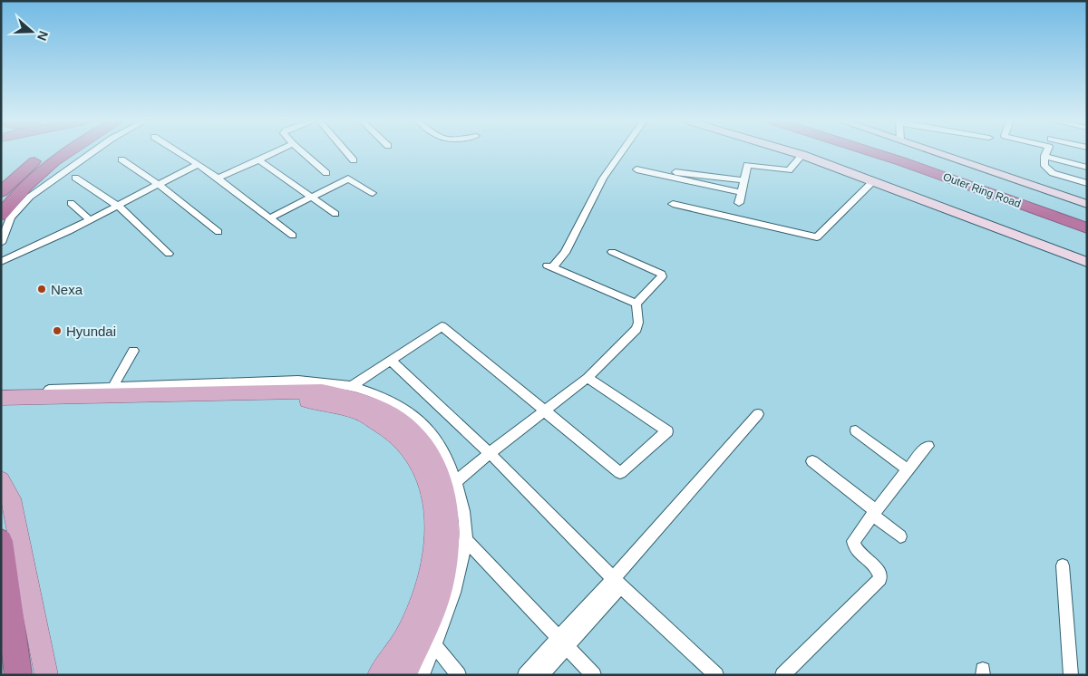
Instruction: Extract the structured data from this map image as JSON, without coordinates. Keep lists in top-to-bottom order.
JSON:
{
  "streets": {
    "highway": ["Outer Ring Road"]
  },
  "places": ["Nexa", "Hyundai"],
  "north": "right"
}
